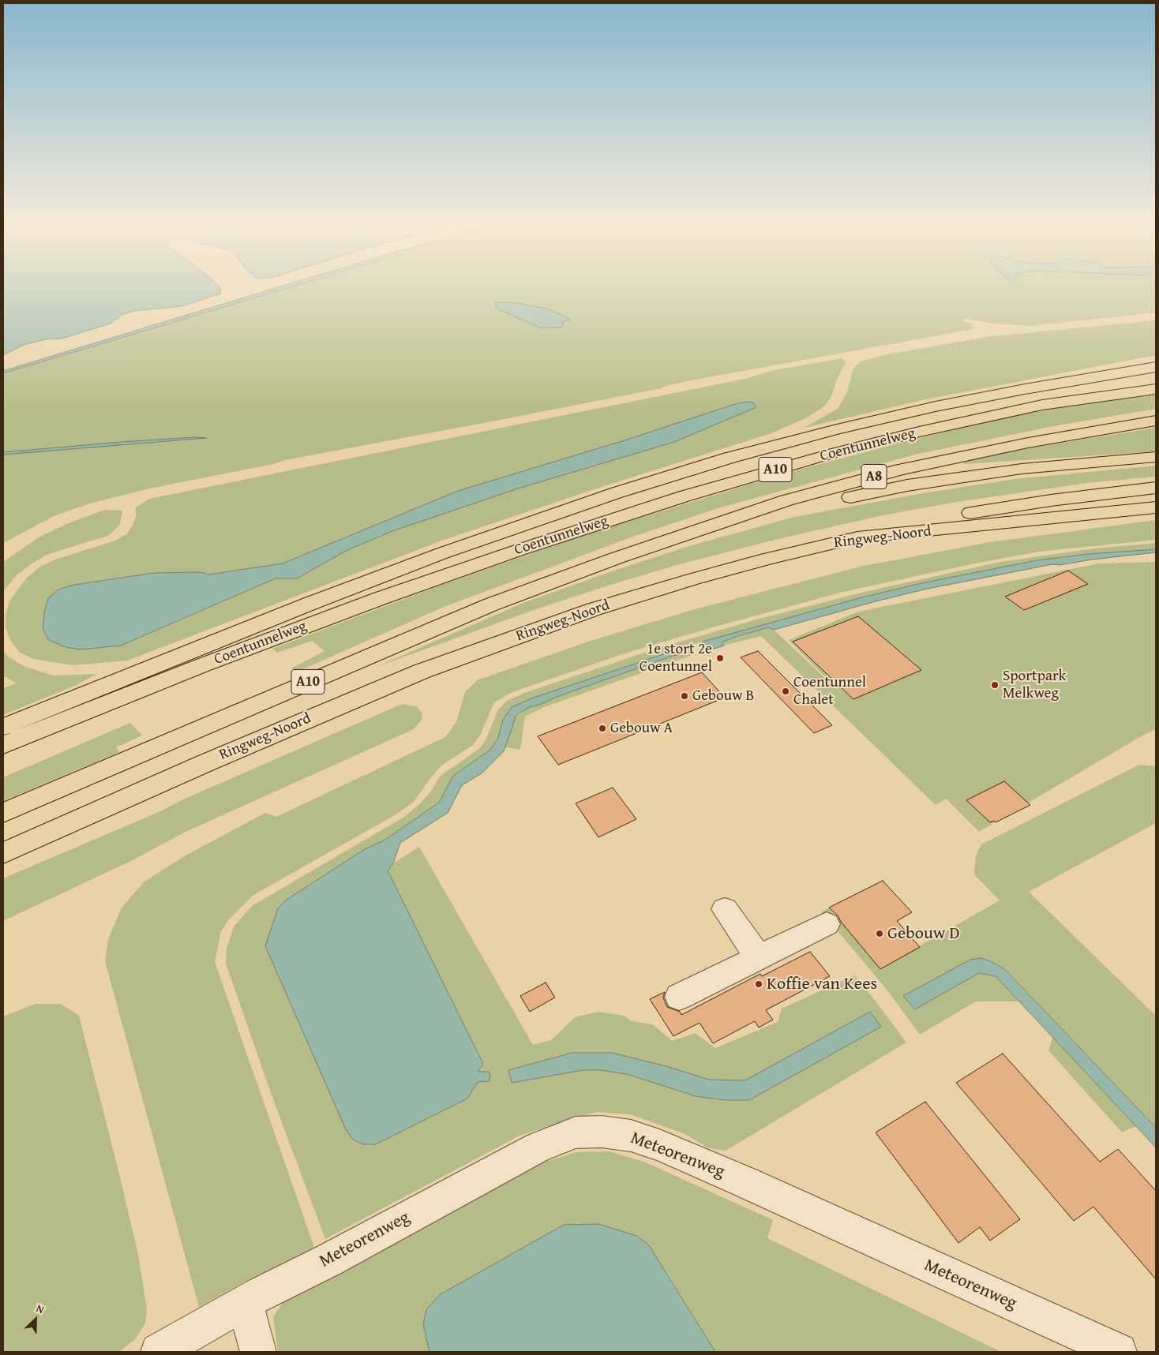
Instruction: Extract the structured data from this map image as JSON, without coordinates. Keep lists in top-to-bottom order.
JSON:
{
  "streets": {
    "highway": [
      "Coentunnelweg",
      "A10",
      "A8",
      "Ringweg-Noord"
    ],
    "street": ["Meteorenweg"]
  },
  "crossings": [
    ["A10", "A8"]
  ],
  "places": [
    "1e stort 2e Coentunnel",
    "Sportpark Melkweg",
    "Coentunnel Chalet",
    "Gebouw B",
    "Gebouw A",
    "Gebouw D",
    "Koffie van Kees"
  ],
  "north": "top right"
}
